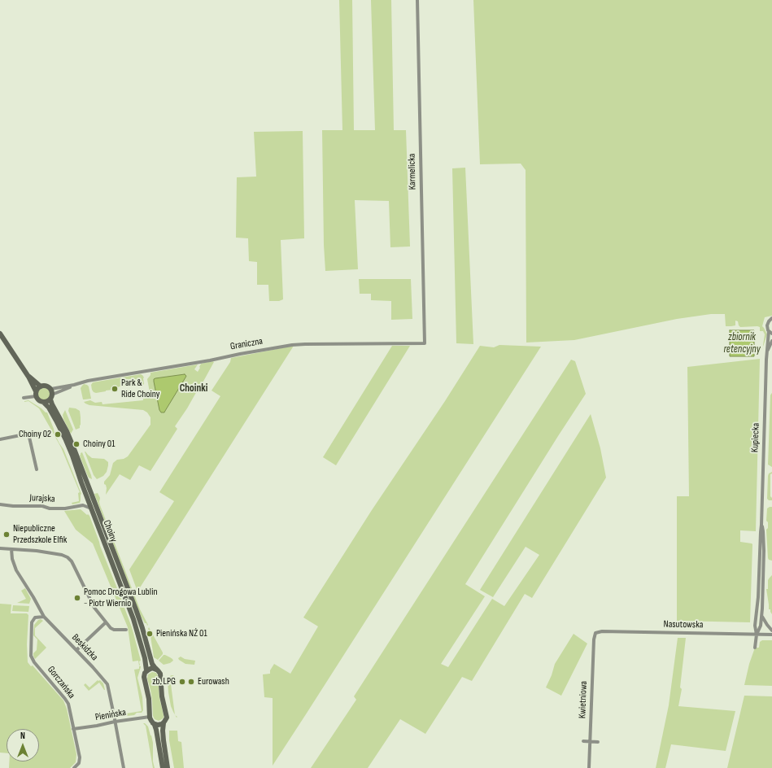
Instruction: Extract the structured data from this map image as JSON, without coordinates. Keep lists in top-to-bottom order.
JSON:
{
  "streets": {
    "street": [
      "Karmelicka",
      "Graniczna",
      "Kupiecka",
      "Jurajska",
      "Choiny",
      "Nasutowska",
      "Beskidzka",
      "Gorczańska",
      "Kwietniowa",
      "Pienińska"
    ]
  },
  "crossings": [
    ["Karmelicka", "Graniczna"],
    ["Graniczna", "Choiny"],
    ["Kupiecka", "Nasutowska"],
    ["Choiny", "Pienińska"],
    ["Nasutowska", "Kwietniowa"],
    ["Beskidzka", "Gorczańska"],
    ["Beskidzka", "Pienińska"],
    ["Gorczańska", "Pienińska"]
  ],
  "districts": ["Choinki"],
  "water": ["zbiornik retencyjny"],
  "places": [
    "Park & Ride Choiny",
    "Choiny 02",
    "Choiny 01",
    "Niepubliczne Przedszkole Elfik",
    "Pomoc Drogowa Lublin - Piotr Wiernio",
    "Pienińska NŻ 01",
    "zb. LPG",
    "Eurowash"
  ],
  "north": "top"
}
